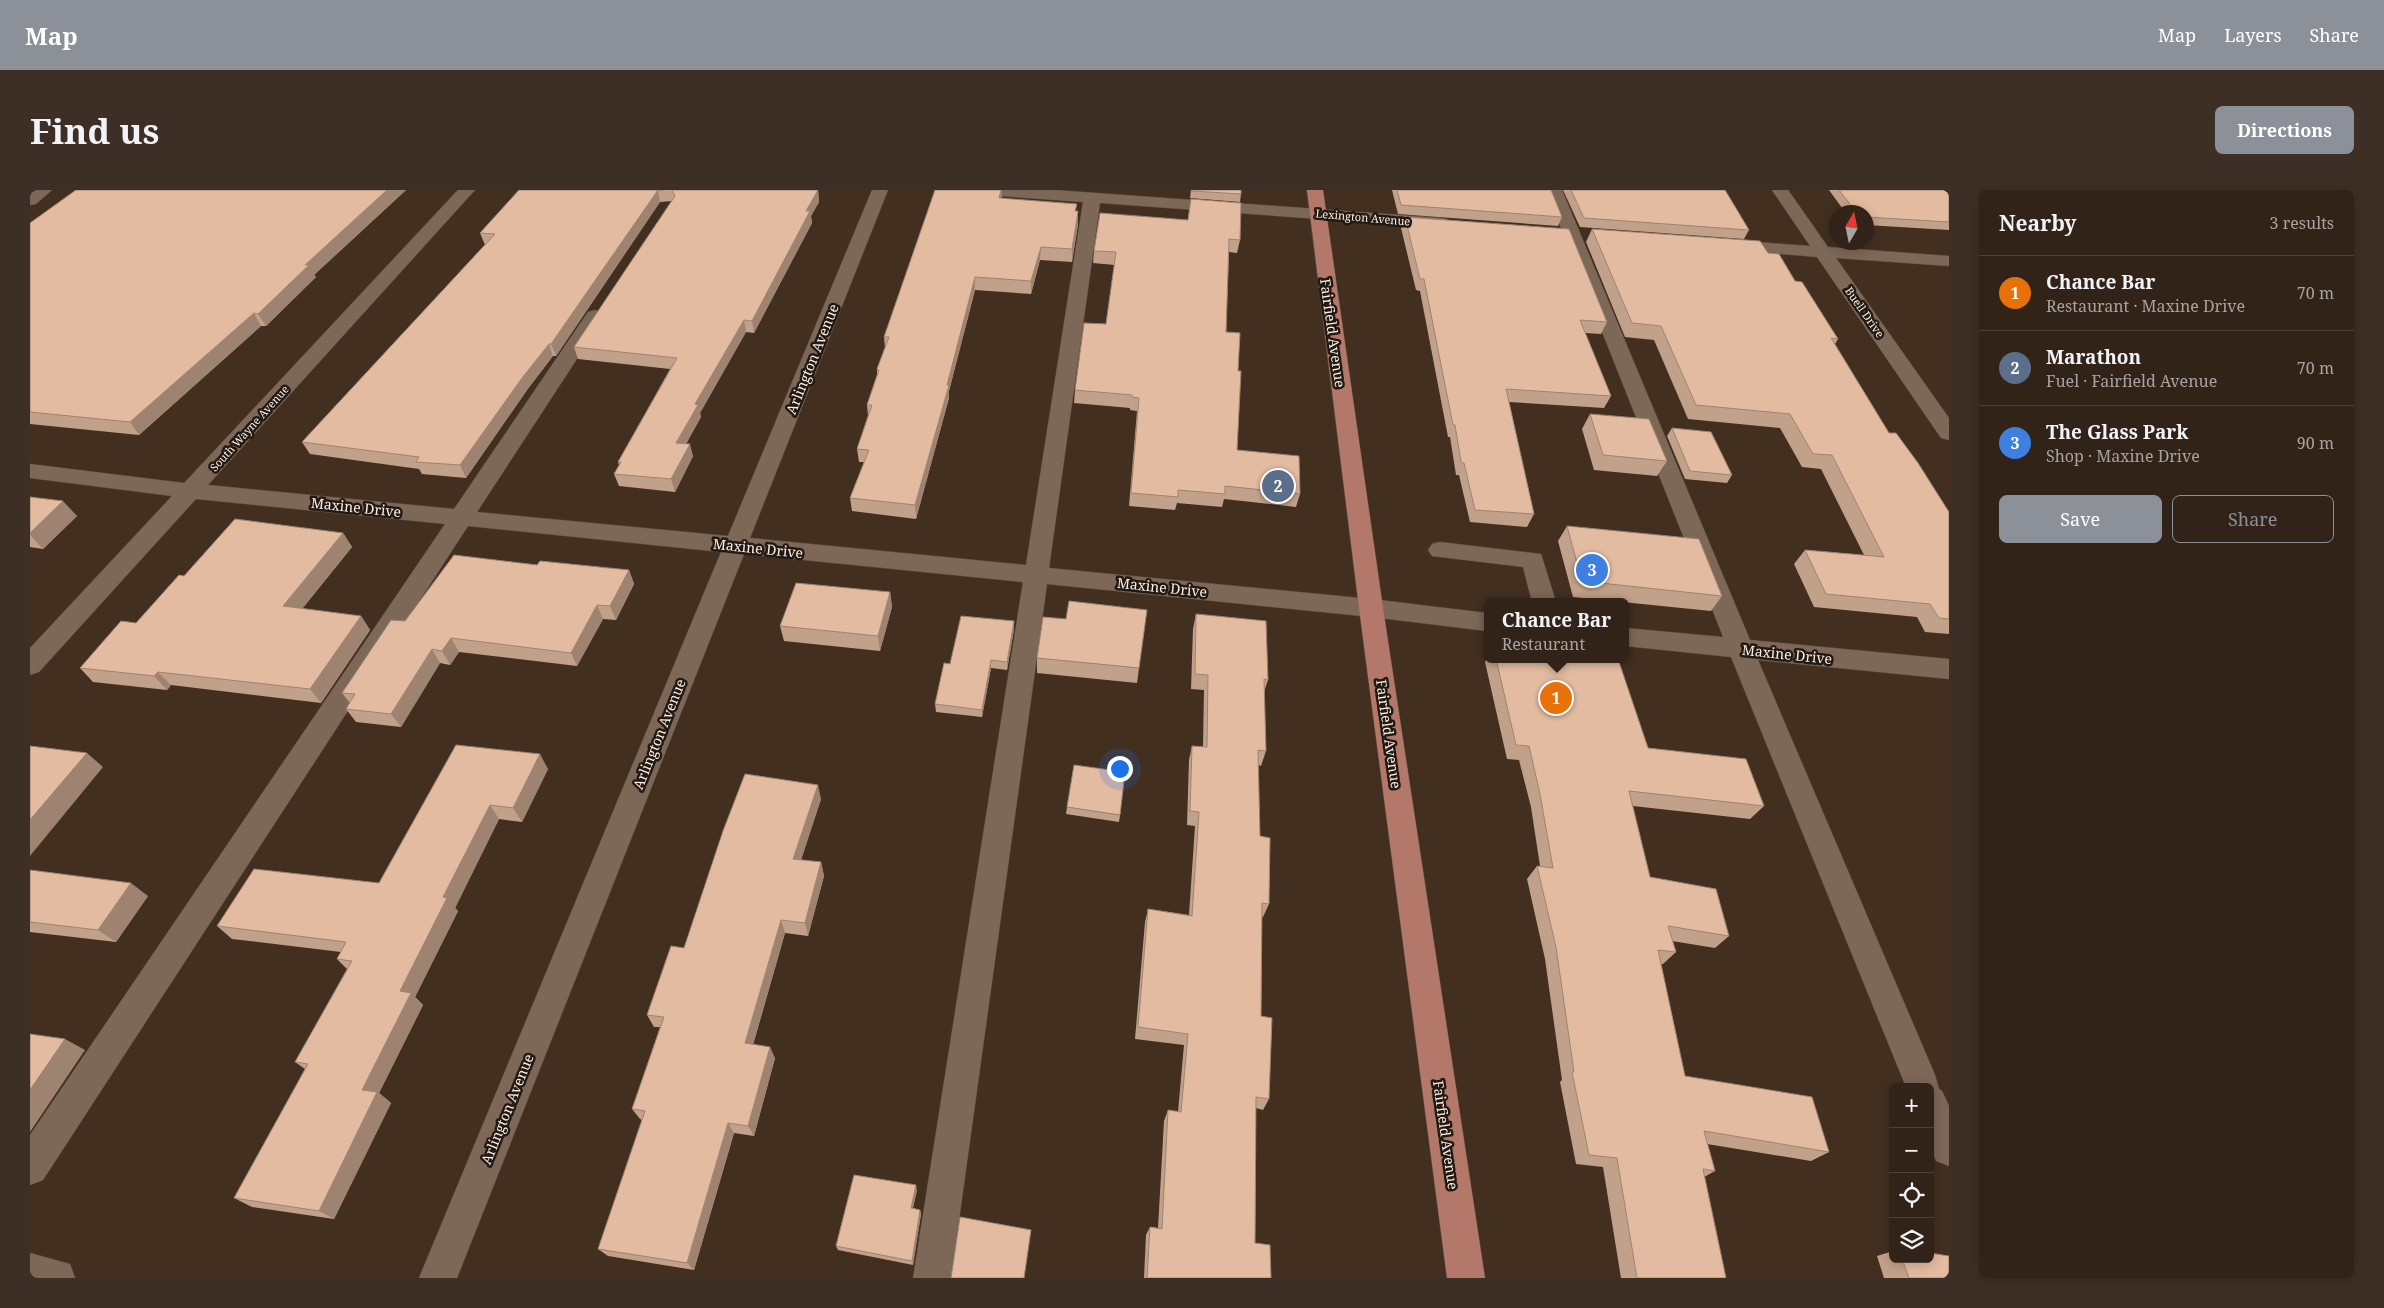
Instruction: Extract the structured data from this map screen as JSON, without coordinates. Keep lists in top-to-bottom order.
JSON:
{
  "streets": {
    "main road": ["Fairfield Avenue"],
    "street": [
      "Lexington Avenue",
      "Buell Drive",
      "Arlington Avenue",
      "South Wayne Avenue",
      "Maxine Drive"
    ]
  },
  "crossings": [
    ["Lexington Avenue", "Fairfield Avenue"],
    ["Fairfield Avenue", "Maxine Drive"],
    ["Arlington Avenue", "Maxine Drive"],
    ["South Wayne Avenue", "Maxine Drive"]
  ],
  "north": "top",
  "page": {
    "header": "Map",
    "nav": ["Map", "Layers", "Share"],
    "buttons": [
      "Directions",
      ["Save", "Share"]
    ],
    "title": "Find us",
    "heading": ["Nearby", "3 results"],
    "list": [
      {
        "mark": "1",
        "name": "Chance Bar",
        "note": "Restaurant · Maxine Drive",
        "value": "70 m"
      },
      {
        "mark": "2",
        "name": "Marathon",
        "note": "Fuel · Fairfield Avenue",
        "value": "70 m"
      },
      {
        "mark": "3",
        "name": "The Glass Park",
        "note": "Shop · Maxine Drive",
        "value": "90 m"
      }
    ],
    "pins": ["2", "3", "1"],
    "popup": ["Chance Bar", "Restaurant"],
    "map_buttons": ["+", "−"]
  }
}
